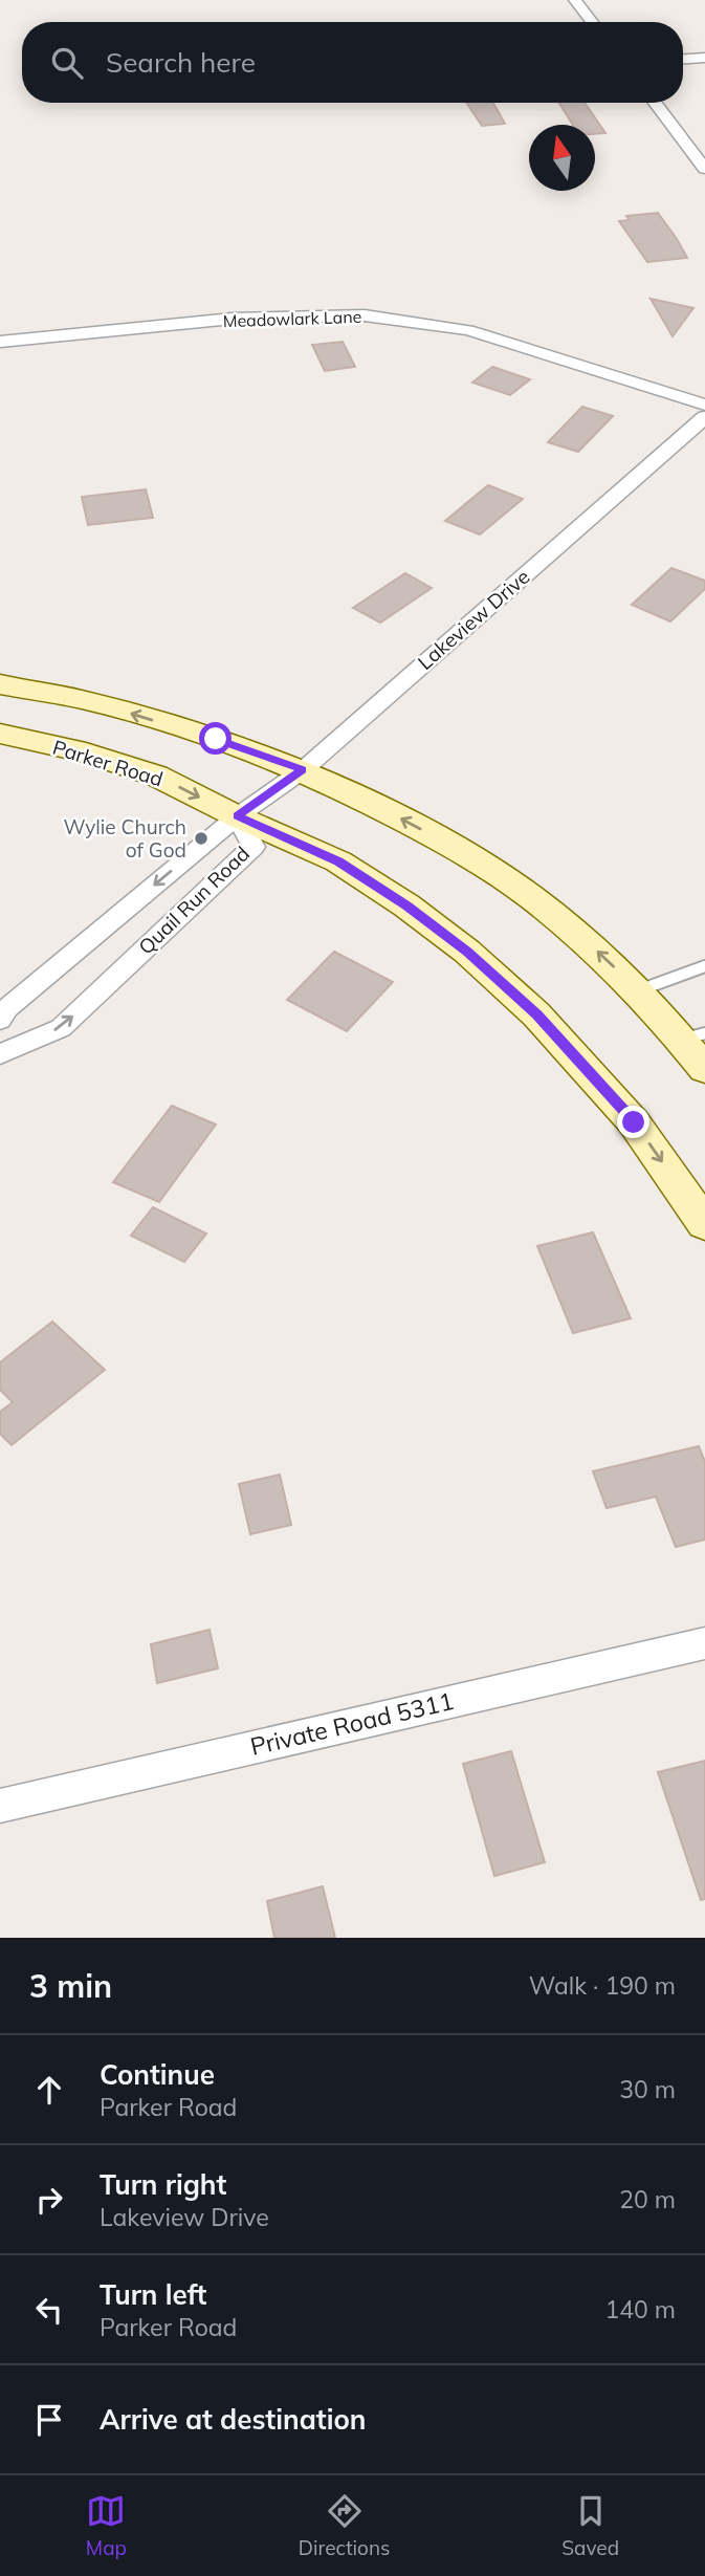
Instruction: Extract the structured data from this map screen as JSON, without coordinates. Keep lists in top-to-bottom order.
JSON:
{
  "streets": {
    "main road": ["Parker Road"],
    "street": [
      "Meadowlark Lane",
      "Lakeview Drive",
      "Quail Run Road",
      "Private Road 5311"
    ]
  },
  "crossings": [
    ["Lakeview Drive", "Parker Road"],
    ["Lakeview Drive", "Quail Run Road"],
    ["Parker Road", "Quail Run Road"]
  ],
  "places": ["Wylie Church of God"],
  "north": "top",
  "page": {
    "search": "Search here",
    "heading": ["3 min", "Walk · 190 m"],
    "list": [
      ["Continue", "Parker Road", "30 m"],
      ["Turn right", "Lakeview Drive", "20 m"],
      ["Turn left", "Parker Road", "140 m"],
      "Arrive at destination"
    ],
    "nav": ["Map", "Directions", "Saved"]
  }
}
